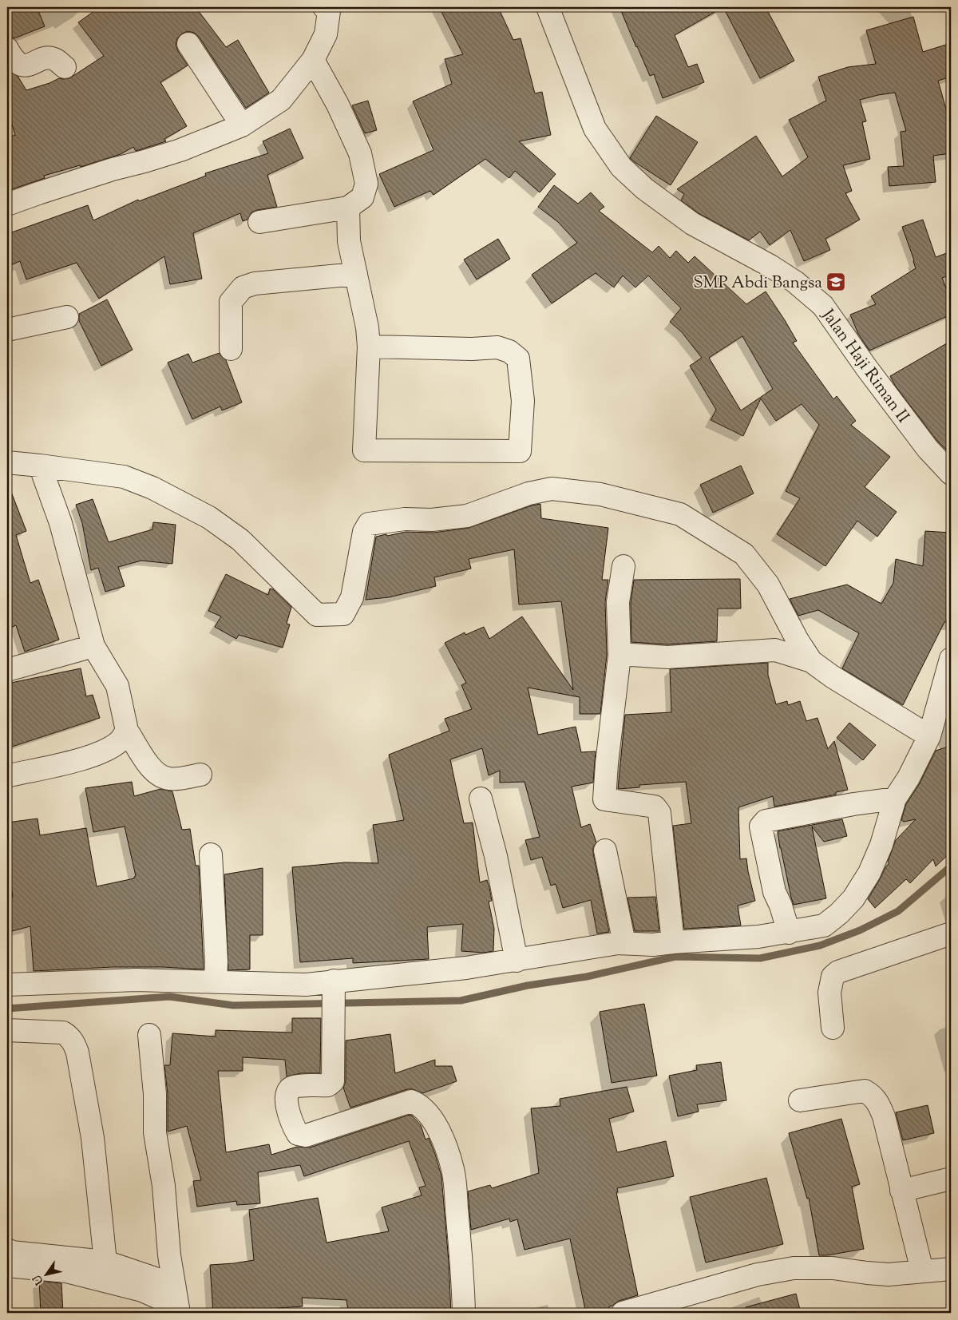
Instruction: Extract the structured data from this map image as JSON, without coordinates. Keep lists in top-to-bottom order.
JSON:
{
  "streets": {
    "street": ["Jalan Haji Riman II"]
  },
  "places": {
    "school or university": ["SMP Abdi Bangsa"]
  },
  "north": "bottom left"
}
